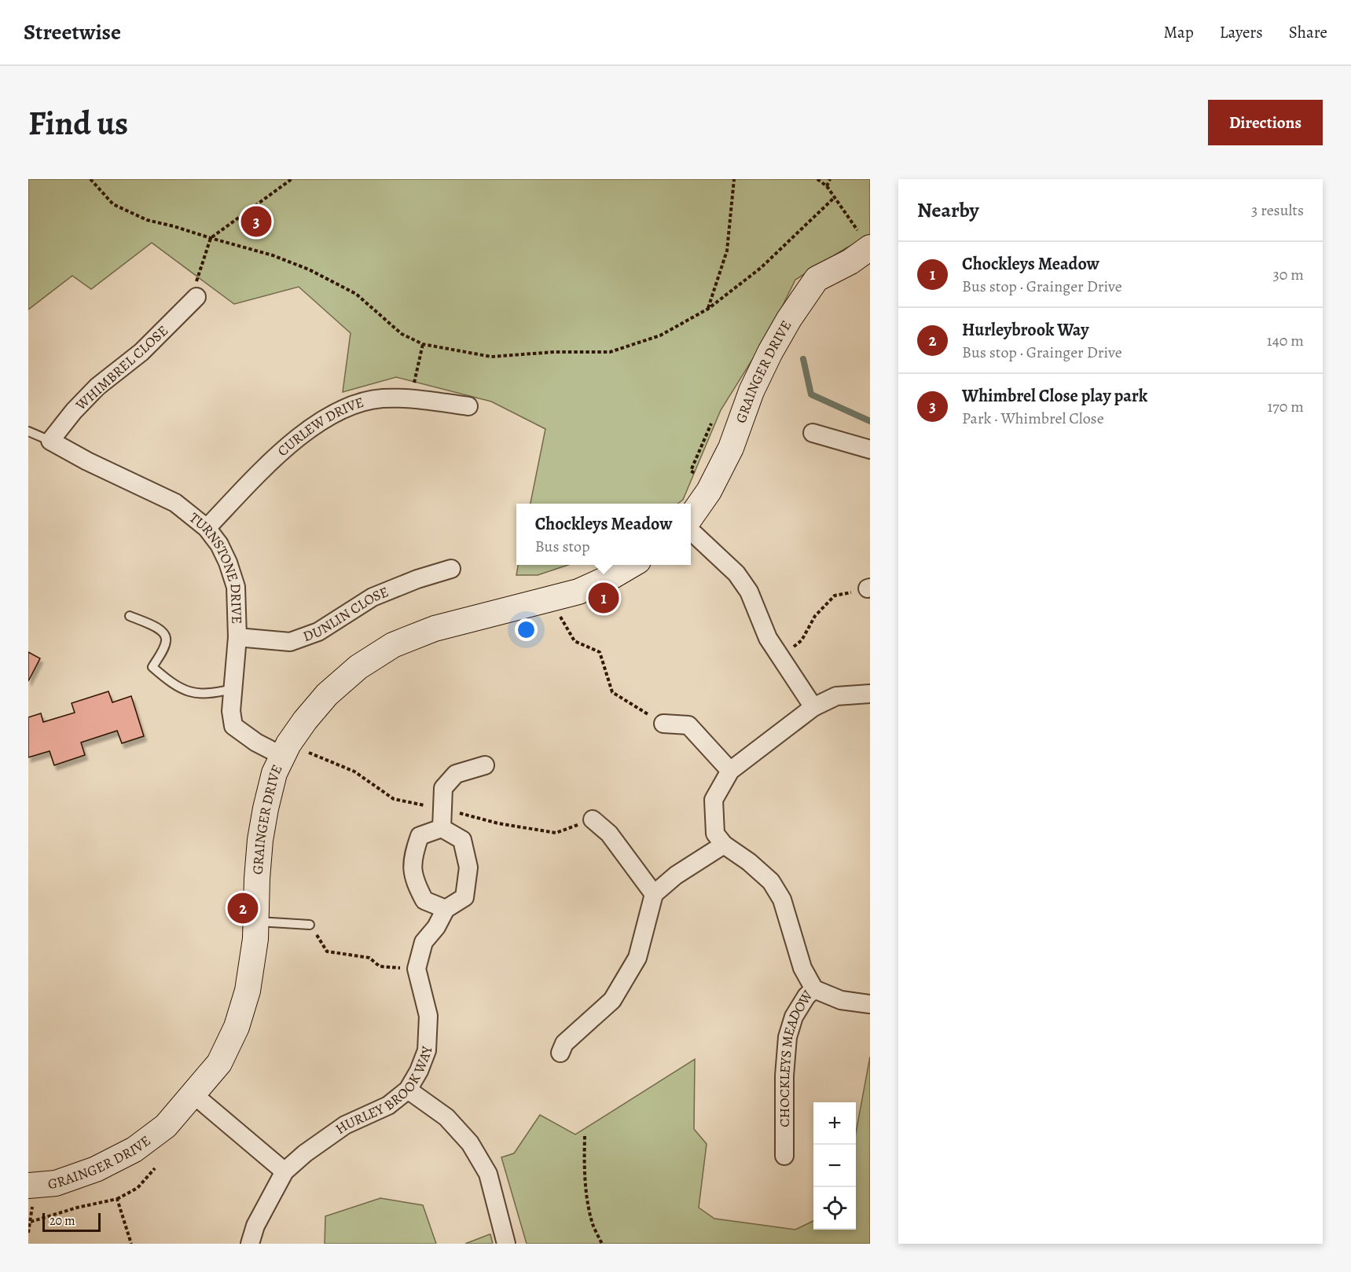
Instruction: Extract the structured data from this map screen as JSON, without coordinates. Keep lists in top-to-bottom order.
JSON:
{
  "streets": {
    "street": [
      "WHIMBREL CLOSE",
      "GRAINGER DRIVE",
      "CURLEW DRIVE",
      "TURNSTONE DRIVE",
      "DUNLIN CLOSE",
      "CHOCKLEYS MEADOW",
      "HURLEY BROOK WAY"
    ]
  },
  "crossings": [
    ["WHIMBREL CLOSE", "TURNSTONE DRIVE"],
    ["GRAINGER DRIVE", "TURNSTONE DRIVE"],
    ["CURLEW DRIVE", "TURNSTONE DRIVE"],
    ["TURNSTONE DRIVE", "DUNLIN CLOSE"]
  ],
  "scale_bar": "20 m",
  "page": {
    "header": "Streetwise",
    "nav": ["Map", "Layers", "Share"],
    "buttons": "Directions",
    "title": "Find us",
    "heading": ["Nearby", "3 results"],
    "pins": ["3", "1", "2"],
    "list": [
      {
        "mark": "1",
        "name": "Chockleys Meadow",
        "note": "Bus stop · Grainger Drive",
        "value": "30 m"
      },
      {
        "mark": "2",
        "name": "Hurleybrook Way",
        "note": "Bus stop · Grainger Drive",
        "value": "140 m"
      },
      {
        "mark": "3",
        "name": "Whimbrel Close play park",
        "note": "Park · Whimbrel Close",
        "value": "170 m"
      }
    ],
    "popup": ["Chockleys Meadow", "Bus stop"],
    "map_buttons": ["+", "−"],
    "scale": "20 m"
  }
}
